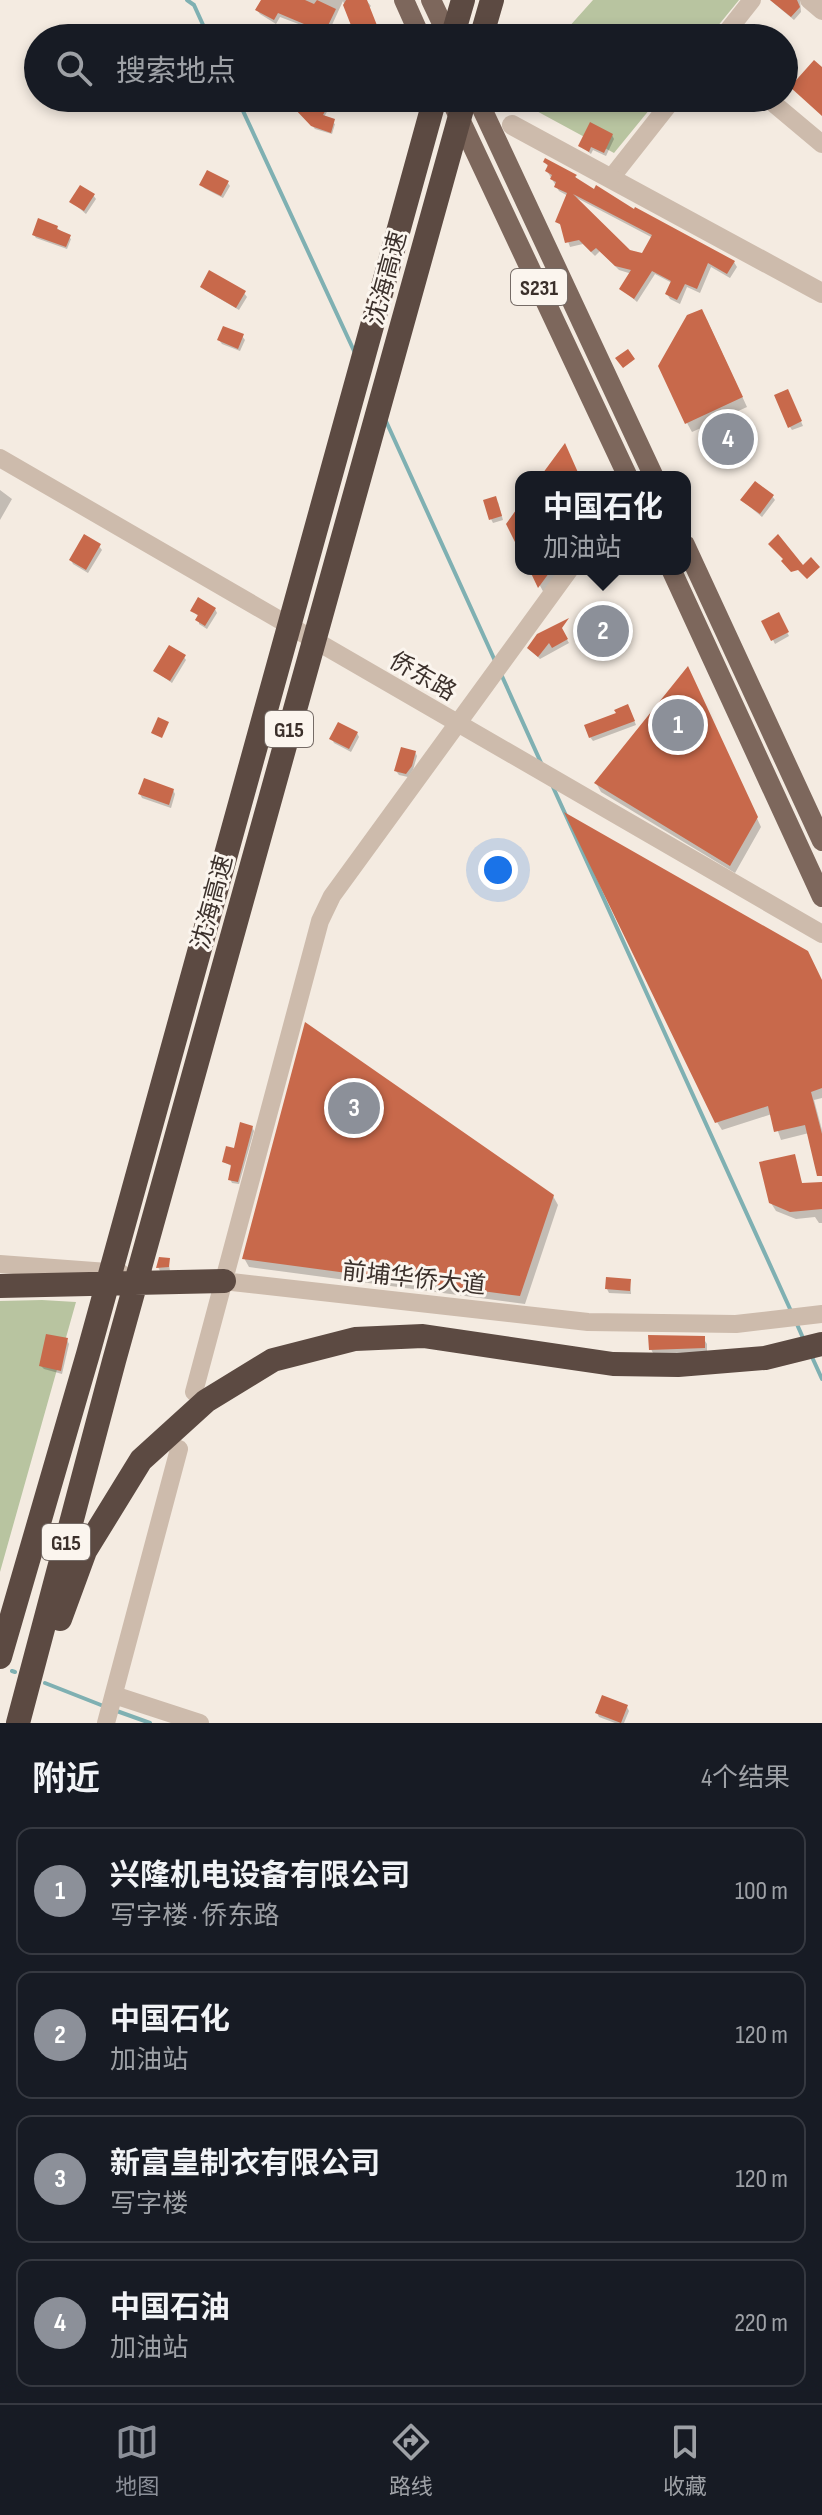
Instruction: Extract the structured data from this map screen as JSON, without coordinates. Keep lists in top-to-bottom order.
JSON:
{
  "streets": {
    "highway": ["沈海高速", "G15"],
    "main road": ["S231"],
    "street": ["侨东路", "前埔华侨大道"]
  },
  "page": {
    "search": "搜索地点",
    "pins": [
      "4",
      "2",
      "1",
      "3"
    ],
    "popup": ["中国石化", "加油站"],
    "heading": ["附近", "4个结果"],
    "list": [
      {
        "mark": "1",
        "name": "兴隆机电设备有限公司",
        "note": "写字楼 · 侨东路",
        "value": "100 m"
      },
      {
        "mark": "2",
        "name": "中国石化",
        "note": "加油站",
        "value": "120 m"
      },
      {
        "mark": "3",
        "name": "新富皇制衣有限公司",
        "note": "写字楼",
        "value": "120 m"
      },
      {
        "mark": "4",
        "name": "中国石油",
        "note": "加油站",
        "value": "220 m"
      }
    ],
    "nav": ["地图", "路线", "收藏"]
  }
}
